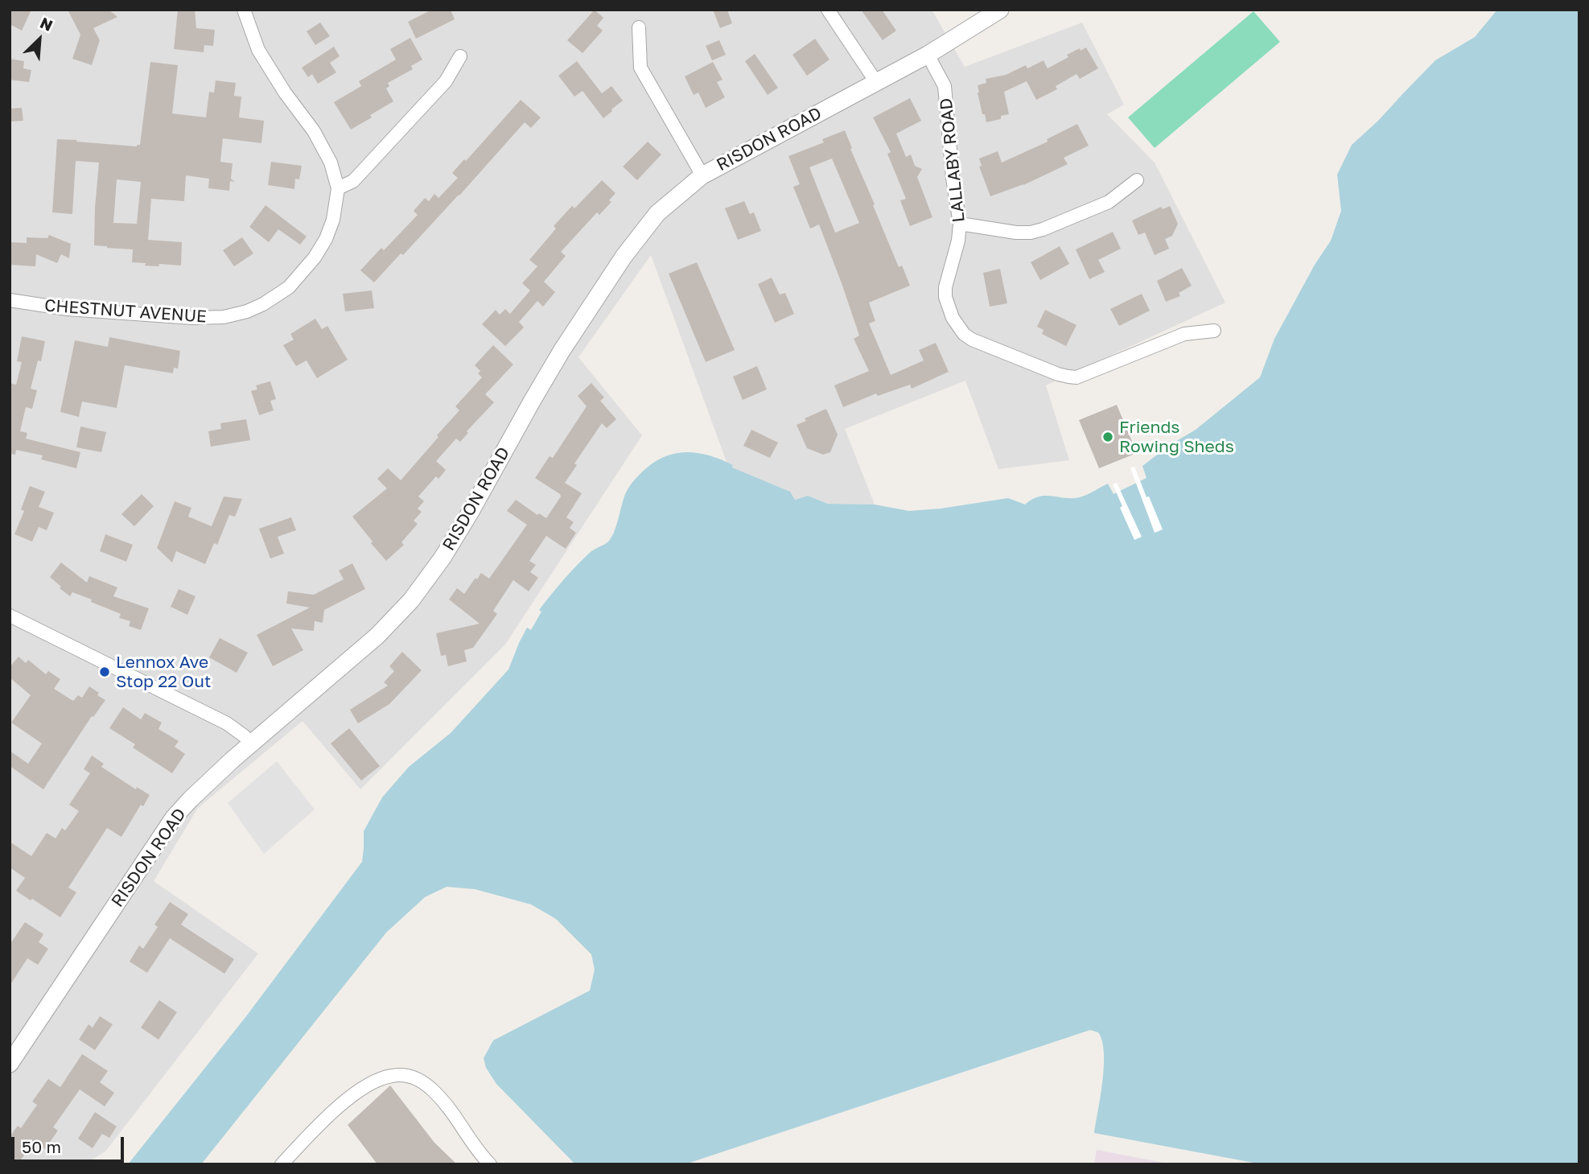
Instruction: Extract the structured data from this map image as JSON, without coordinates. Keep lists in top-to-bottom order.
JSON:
{
  "streets": {
    "street": ["RISDON ROAD", "LALLABY ROAD", "CHESTNUT AVENUE"]
  },
  "crossings": [
    ["RISDON ROAD", "LALLABY ROAD"]
  ],
  "places": ["Friends Rowing Sheds", "Lennox Ave Stop 22 Out"],
  "scale_bar": "50 m",
  "north": "top right"
}
